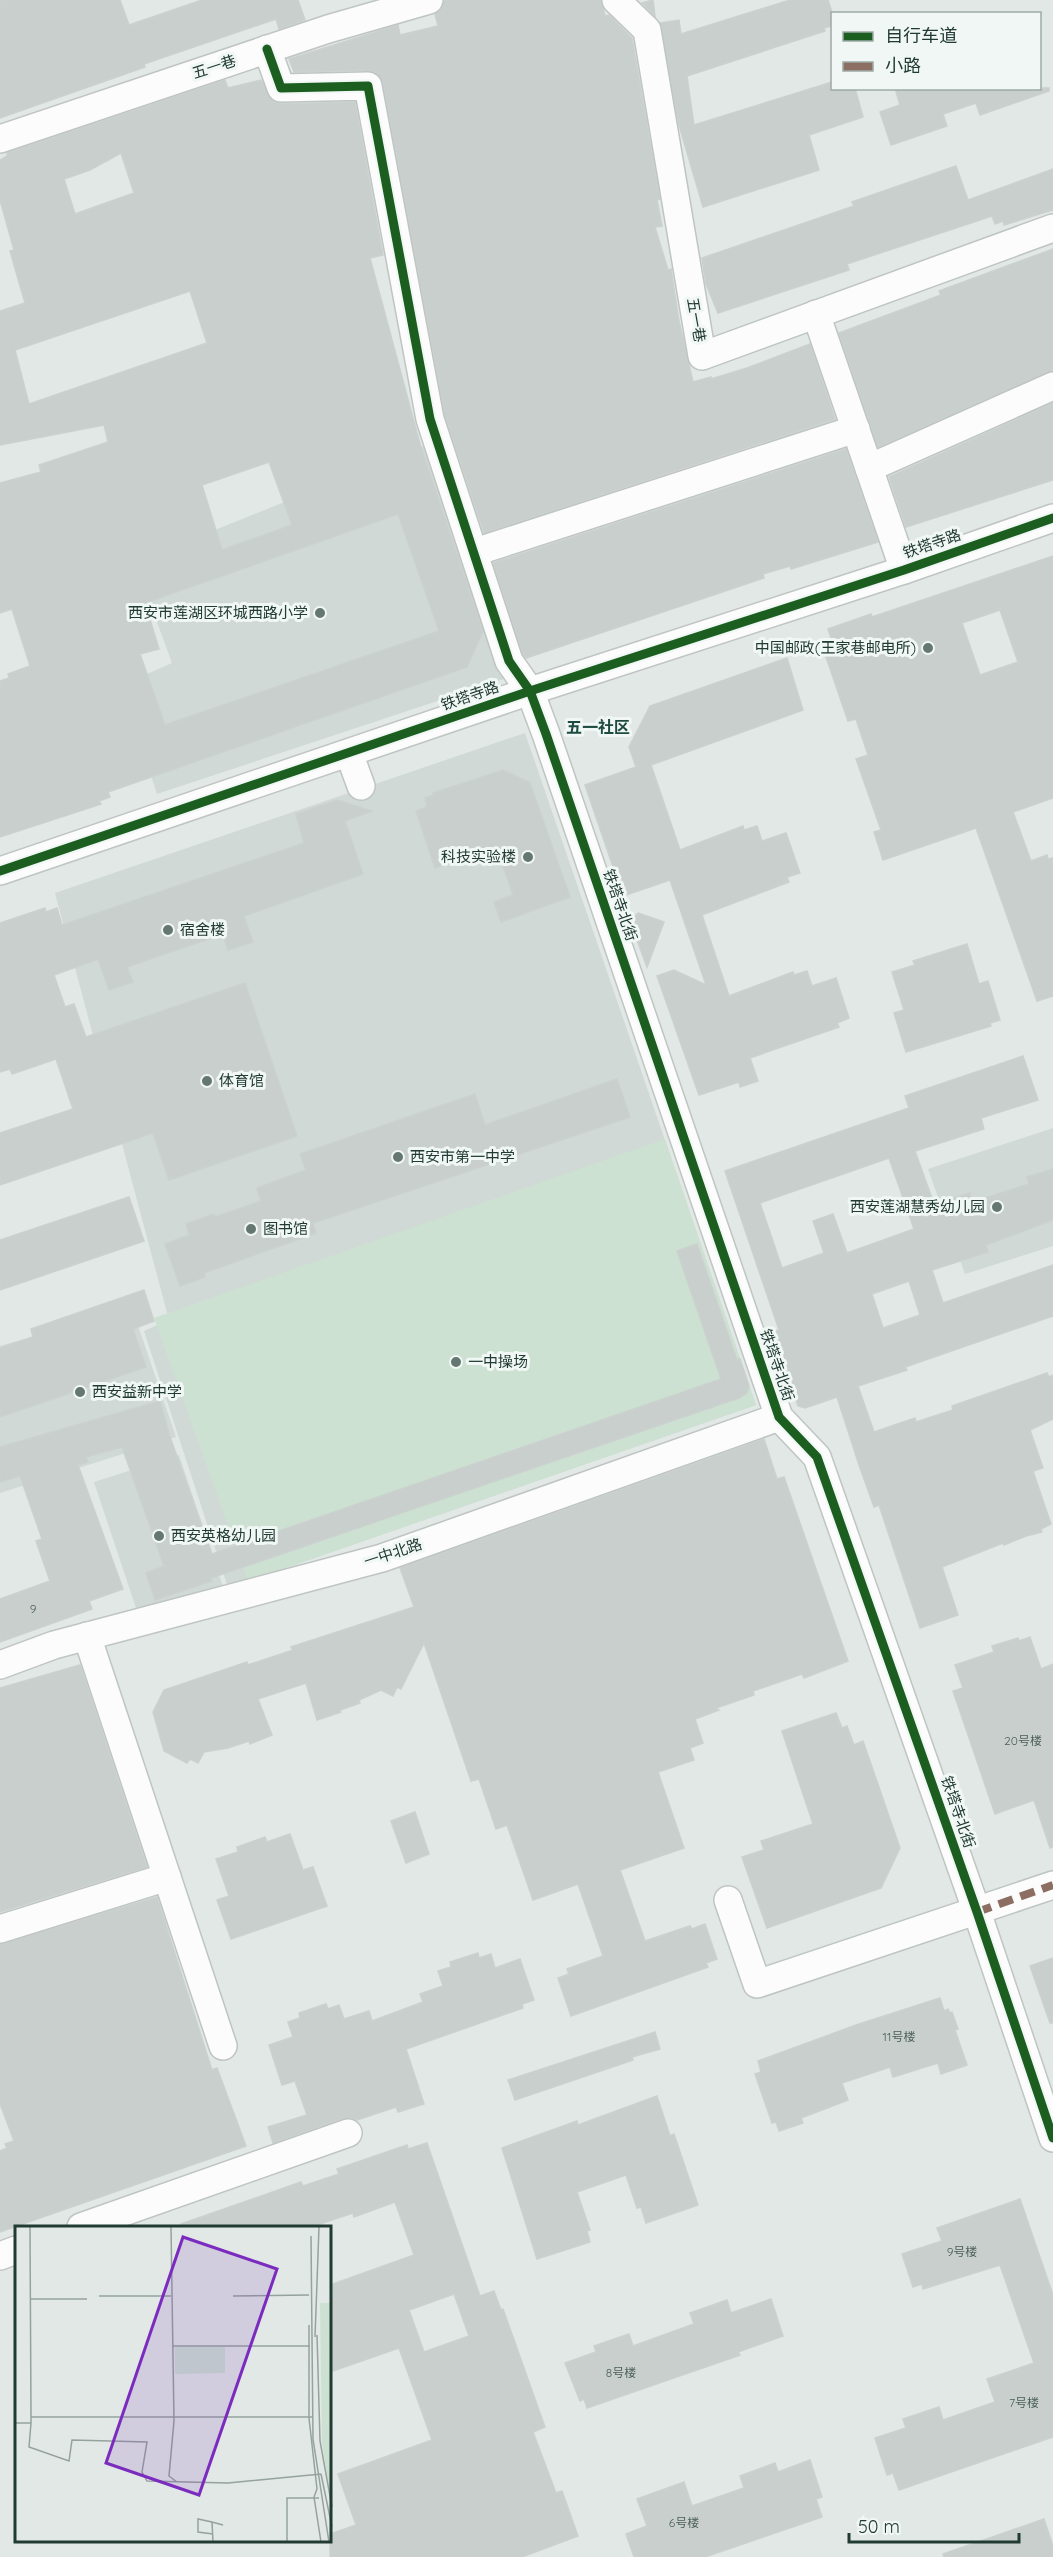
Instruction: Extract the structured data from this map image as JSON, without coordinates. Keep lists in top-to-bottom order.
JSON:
{
  "streets": {
    "street": [
      "五一巷",
      "铁塔寺路",
      "铁塔寺北街",
      "一中北路"
    ]
  },
  "crossings": [
    ["五一巷", "铁塔寺北街"],
    ["铁塔寺路", "铁塔寺北街"],
    ["铁塔寺北街", "一中北路"]
  ],
  "districts": ["五一社区"],
  "places": [
    "西安市莲湖区环城西路小学",
    "中国邮政(王家巷邮电所)",
    "科技实验楼",
    "宿舍楼",
    "体育馆",
    "西安市第一中学",
    "西安莲湖慧秀幼儿园",
    "图书馆",
    "一中操场",
    "西安益新中学",
    "西安英格幼儿园"
  ],
  "house_numbers": [
    "9",
    "20号楼",
    "11号楼",
    "9号楼",
    "8号楼",
    "7号楼",
    "6号楼"
  ],
  "legend": ["自行车道", "小路"],
  "scale_bar": "50 m"
}
